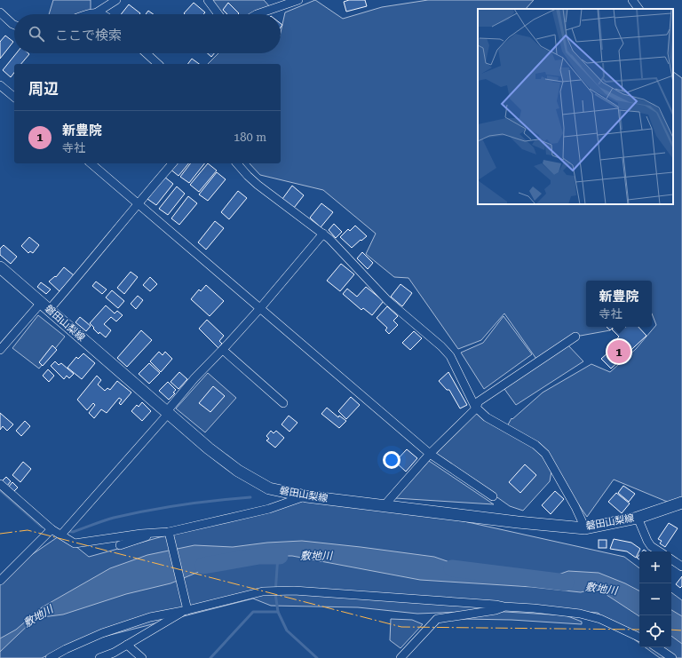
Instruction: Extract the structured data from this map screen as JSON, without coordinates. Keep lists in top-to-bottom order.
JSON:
{
  "streets": {
    "main road": ["磐田山梨線"]
  },
  "water": ["敷地川"],
  "page": {
    "search": "ここで検索",
    "heading": "周辺",
    "list": [
      {
        "mark": "1",
        "name": "新豊院",
        "note": "寺社",
        "value": "180 m"
      }
    ],
    "popup": ["新豊院", "寺社"],
    "pins": "1",
    "map_buttons": ["+", "−"]
  }
}
